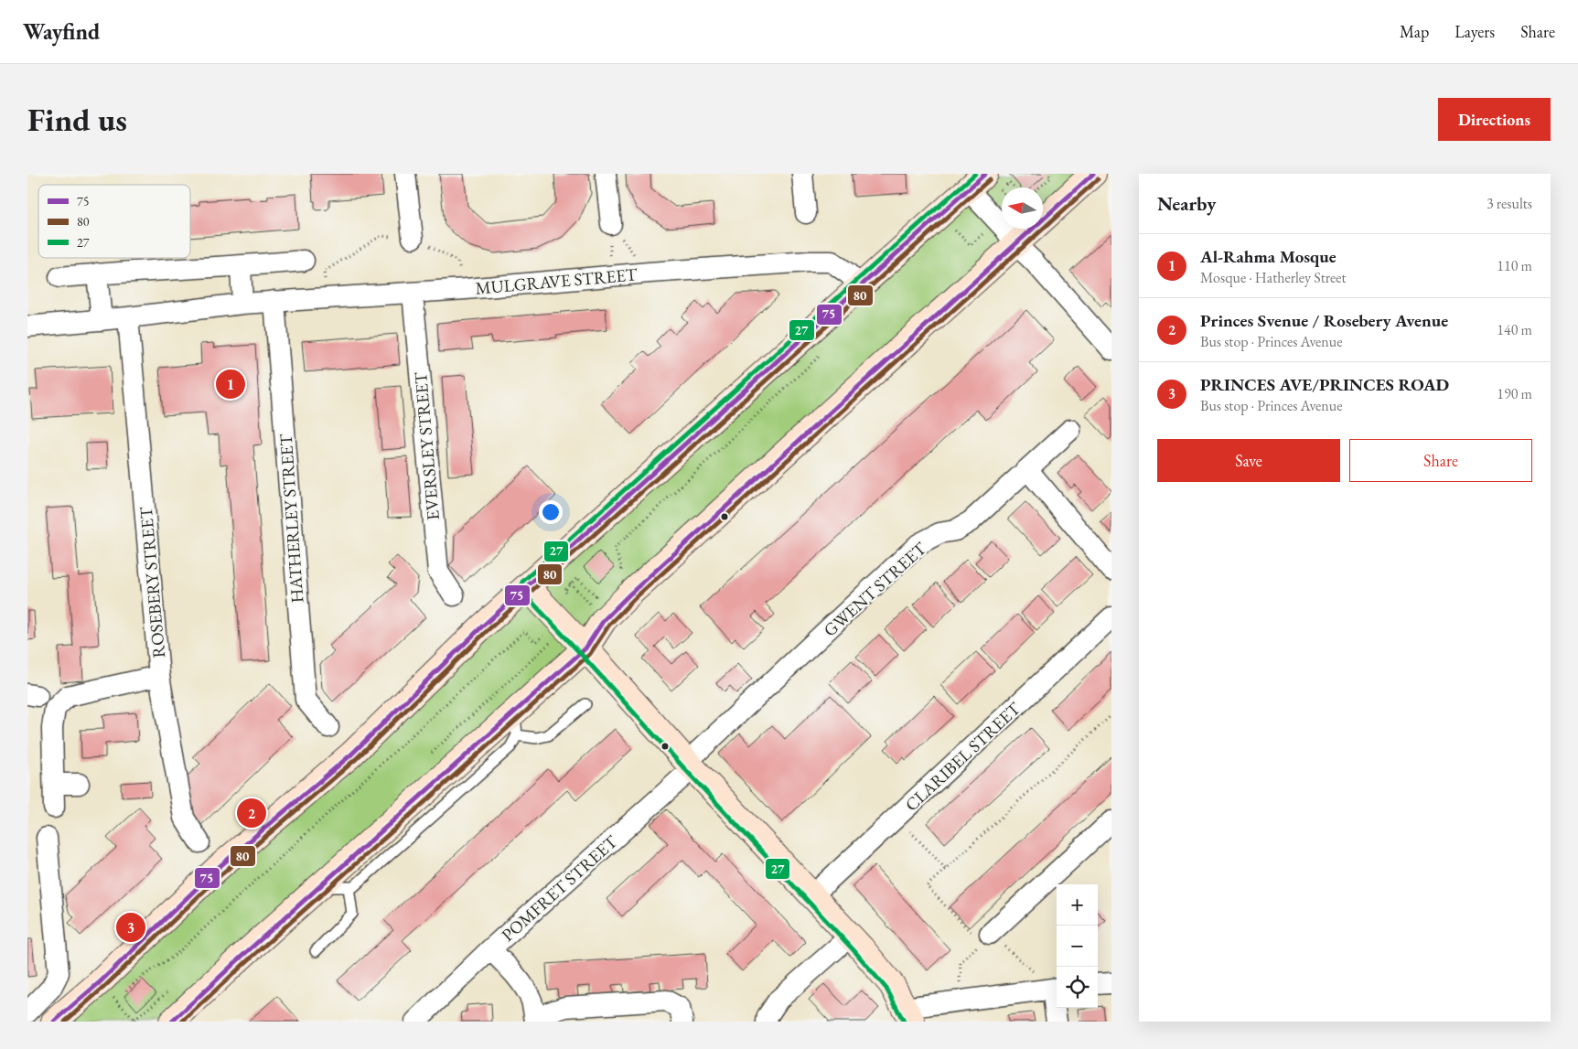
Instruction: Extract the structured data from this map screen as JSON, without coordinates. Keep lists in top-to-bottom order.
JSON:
{
  "streets": {
    "street": [
      "MULGRAVE STREET",
      "EVERSLEY STREET",
      "HATHERLEY STREET",
      "ROSEBERY STREET",
      "GWENT STREET",
      "CLARIBEL STREET",
      "POMFRET STREET"
    ]
  },
  "crossings": [
    ["MULGRAVE STREET", "EVERSLEY STREET"],
    ["MULGRAVE STREET", "HATHERLEY STREET"],
    ["MULGRAVE STREET", "ROSEBERY STREET"],
    ["GWENT STREET", "POMFRET STREET"]
  ],
  "lines": ["transit line 75", "transit line 27", "transit line 80"],
  "legend": ["75", "80", "27"],
  "north": "left",
  "page": {
    "header": "Wayfind",
    "nav": ["Map", "Layers", "Share"],
    "buttons": [
      "Directions",
      ["Save", "Share"]
    ],
    "title": "Find us",
    "heading": ["Nearby", "3 results"],
    "list": [
      {
        "mark": "1",
        "name": "Al-Rahma Mosque",
        "note": "Mosque · Hatherley Street",
        "value": "110 m"
      },
      {
        "mark": "2",
        "name": "Princes Svenue / Rosebery Avenue",
        "note": "Bus stop · Princes Avenue",
        "value": "140 m"
      },
      {
        "mark": "3",
        "name": "PRINCES AVE/PRINCES ROAD",
        "note": "Bus stop · Princes Avenue",
        "value": "190 m"
      }
    ],
    "pins": ["1", "2", "3"],
    "map_buttons": ["+", "−"]
  }
}
